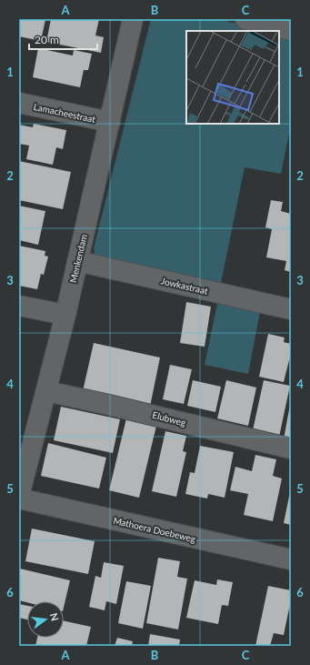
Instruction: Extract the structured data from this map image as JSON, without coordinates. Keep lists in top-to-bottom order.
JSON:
{
  "streets": {
    "street": [
      "Lamacheestraat",
      "Menkendam",
      "Jowkastraat",
      "Elubweg",
      "Mathoera Doebeweg"
    ]
  },
  "crossings": [
    ["Lamacheestraat", "Menkendam"],
    ["Menkendam", "Jowkastraat"],
    ["Menkendam", "Elubweg"]
  ],
  "scale_bar": "20 m",
  "north": "right",
  "grid": {
    "columns": ["A", "B", "C"],
    "rows": [
      "1",
      "2",
      "3",
      "4",
      "5",
      "6"
    ]
  }
}
